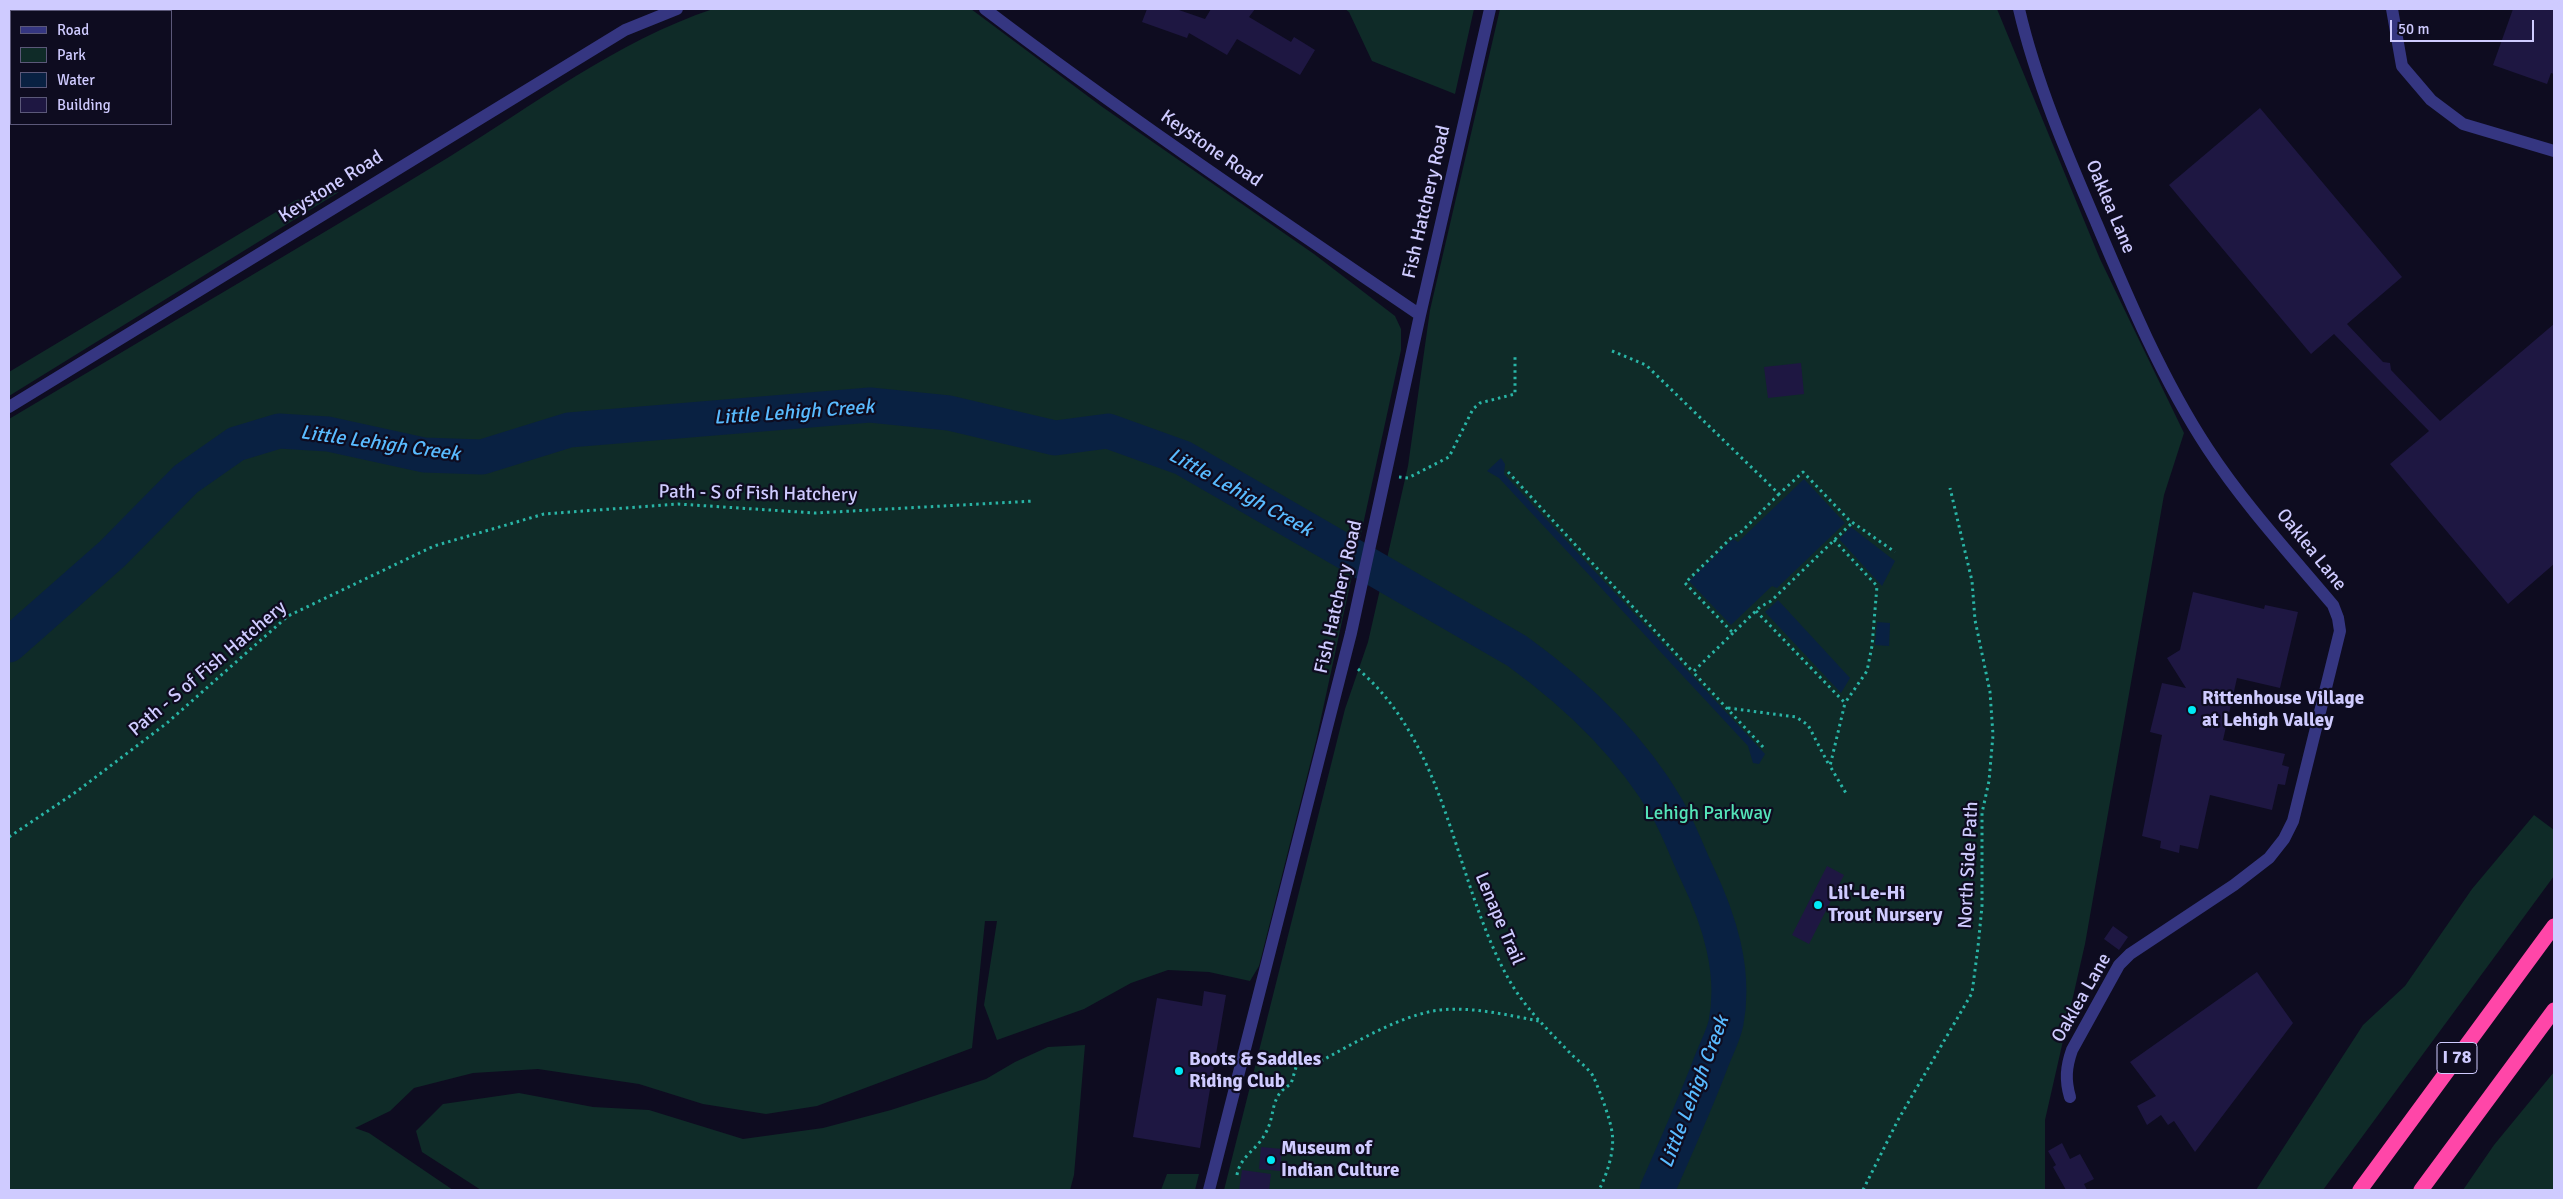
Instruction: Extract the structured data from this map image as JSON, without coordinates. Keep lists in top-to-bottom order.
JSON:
{
  "streets": {
    "highway": ["I 78"],
    "street": ["Keystone Road", "Fish Hatchery Road", "Oaklea Lane"],
    "path": ["Path - S of Fish Hatchery", "North Side Path", "Lenape Trail"]
  },
  "crossings": [
    ["Keystone Road", "Fish Hatchery Road"],
    ["Fish Hatchery Road", "Lenape Trail"]
  ],
  "water": ["Little Lehigh Creek"],
  "parks": ["Lehigh Parkway"],
  "places": [
    "Rittenhouse Village at Lehigh Valley",
    "Lil'-Le-Hi Trout Nursery",
    "Boots & Saddles Riding Club",
    "Museum of Indian Culture"
  ],
  "legend": [
    "Road",
    "Park",
    "Water",
    "Building"
  ],
  "scale_bar": "50 m"
}
